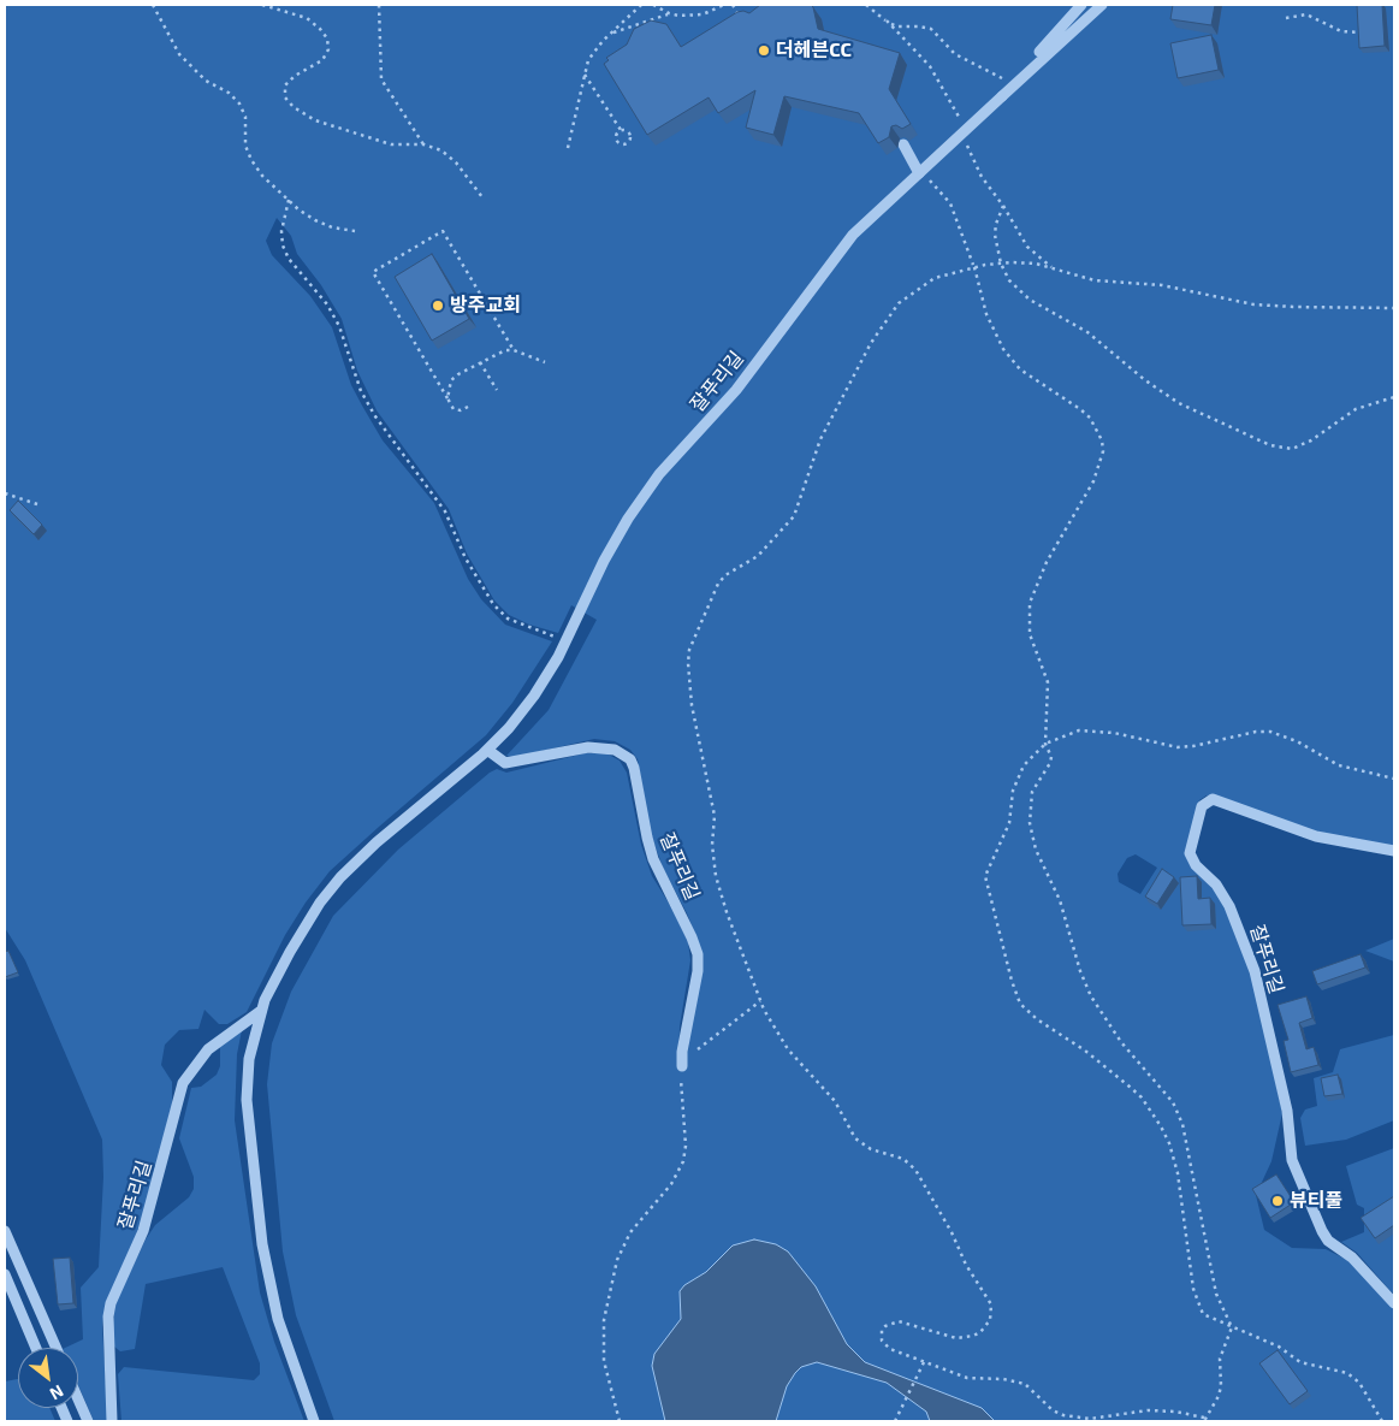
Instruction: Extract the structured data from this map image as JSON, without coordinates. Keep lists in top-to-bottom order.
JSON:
{
  "streets": {
    "street": ["잘푸리길"]
  },
  "places": ["더헤븐CC", "방주교회", "뷰티풀"],
  "north": "bottom right"
}
